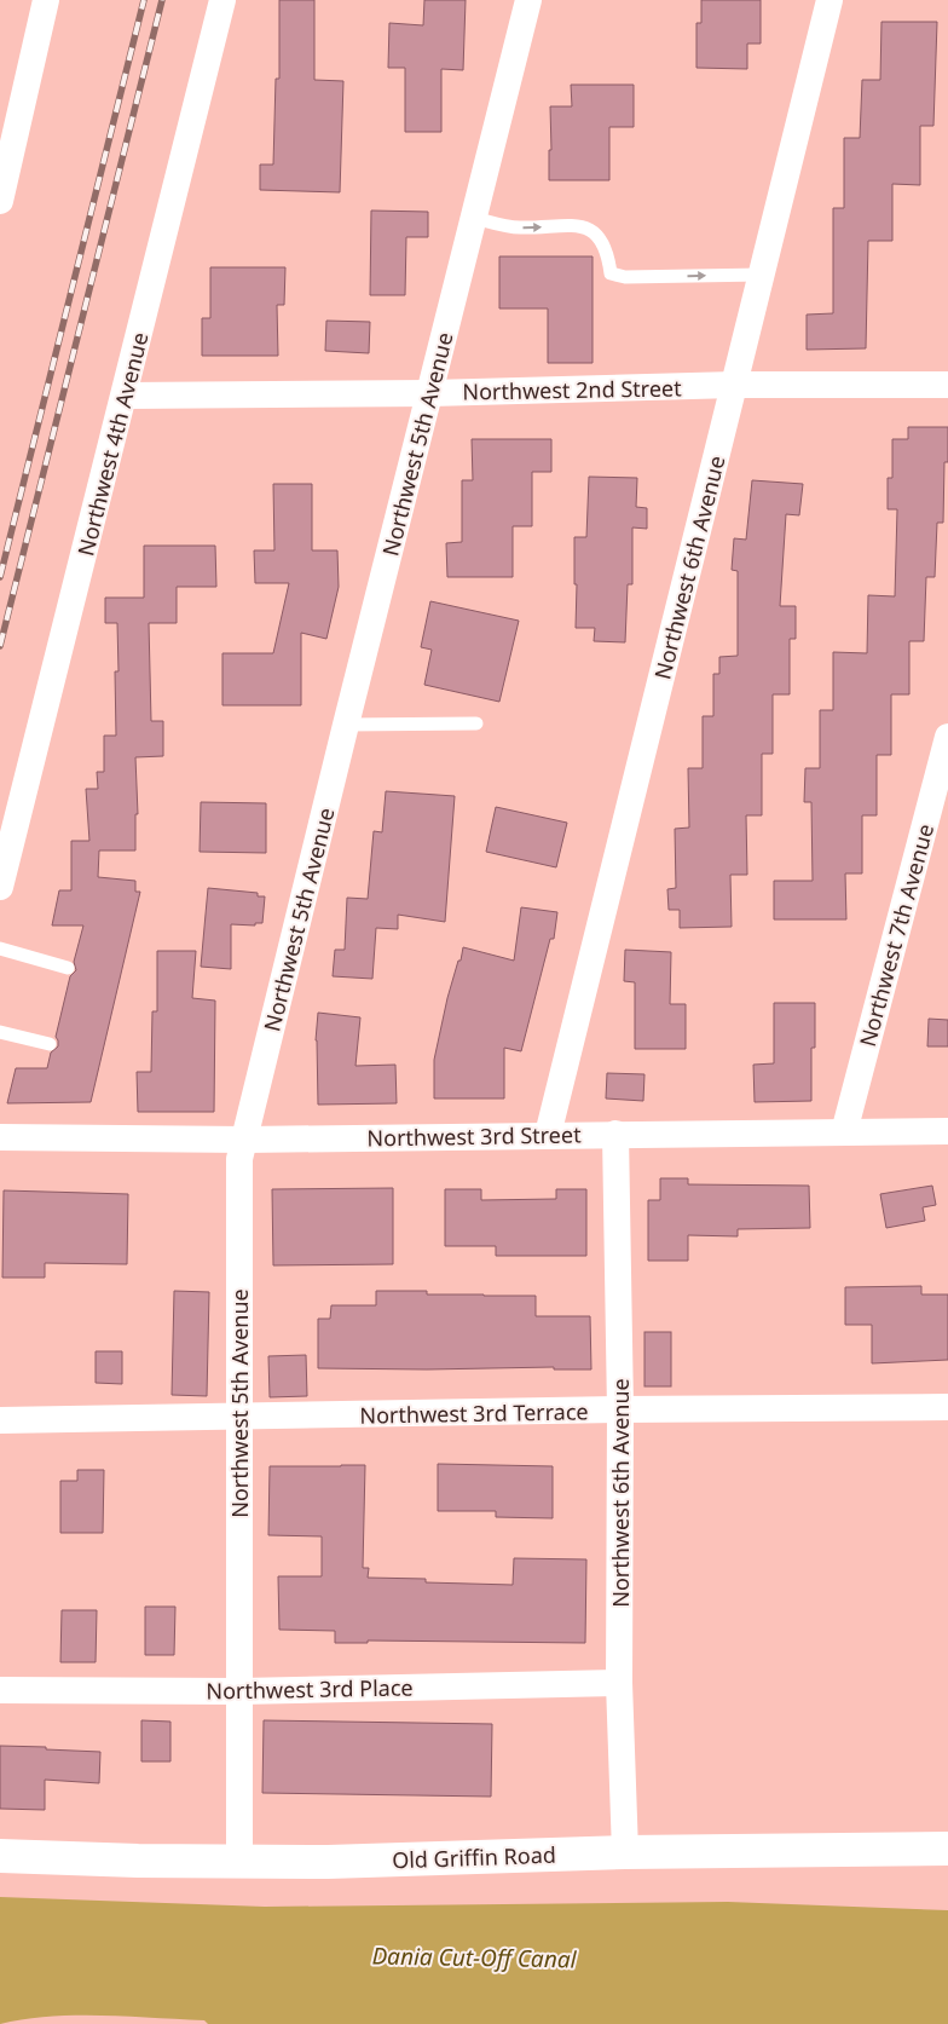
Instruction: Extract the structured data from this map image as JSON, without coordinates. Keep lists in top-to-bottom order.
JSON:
{
  "streets": {
    "street": [
      "Northwest 2nd Street",
      "Northwest 4th Avenue",
      "Northwest 5th Avenue",
      "Northwest 6th Avenue",
      "Northwest 7th Avenue",
      "Northwest 3rd Street",
      "Northwest 3rd Terrace",
      "Northwest 3rd Place",
      "Old Griffin Road"
    ]
  },
  "crossings": [
    ["Northwest 2nd Street", "Northwest 4th Avenue"],
    ["Northwest 2nd Street", "Northwest 5th Avenue"],
    ["Northwest 2nd Street", "Northwest 6th Avenue"],
    ["Northwest 5th Avenue", "Northwest 3rd Street"],
    ["Northwest 5th Avenue", "Northwest 3rd Terrace"],
    ["Northwest 5th Avenue", "Northwest 3rd Place"],
    ["Northwest 5th Avenue", "Old Griffin Road"],
    ["Northwest 6th Avenue", "Northwest 3rd Street"],
    ["Northwest 6th Avenue", "Northwest 3rd Terrace"],
    ["Northwest 6th Avenue", "Northwest 3rd Place"],
    ["Northwest 6th Avenue", "Old Griffin Road"],
    ["Northwest 7th Avenue", "Northwest 3rd Street"]
  ],
  "water": ["Dania Cut-Off Canal"]
}
